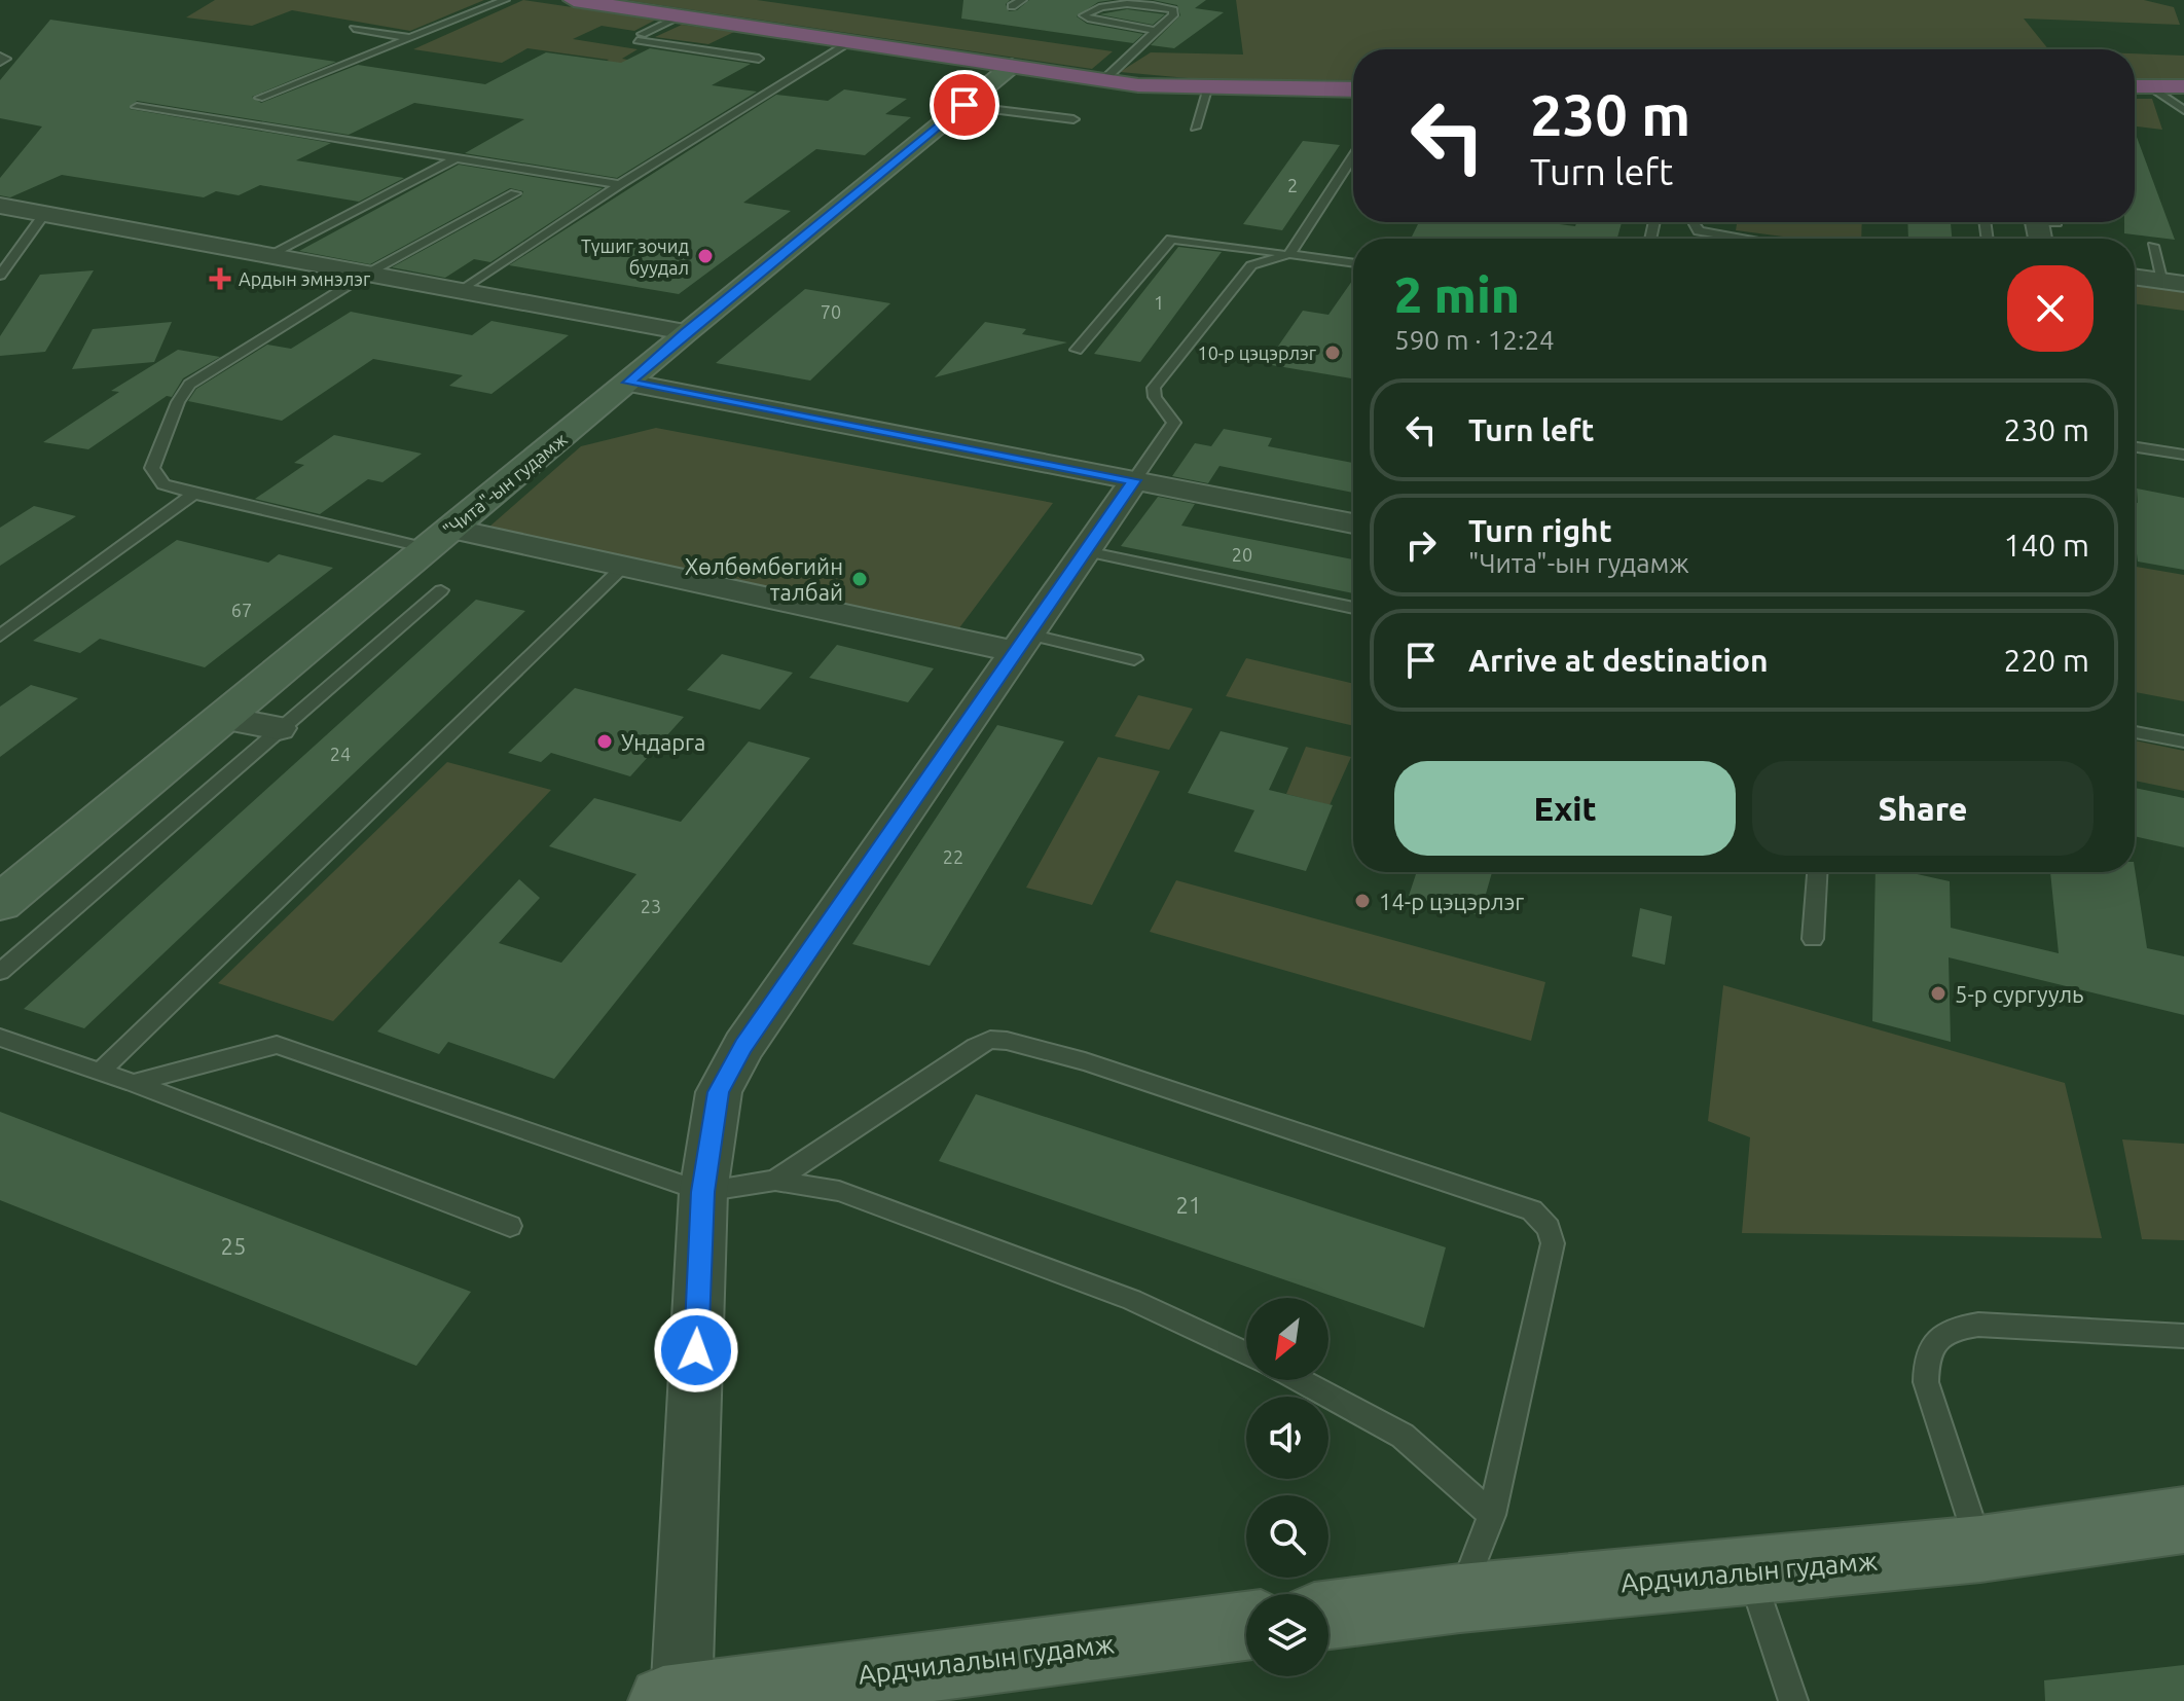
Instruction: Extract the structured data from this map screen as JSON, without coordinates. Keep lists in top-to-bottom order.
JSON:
{
  "streets": {
    "main road": ["\"Чита\"-ын гудамж", "Ардчилалын гудамж"]
  },
  "places": {
    "other": [
      "Түшиг зочид буудал",
      "10-р цэцэрлэг",
      "Хөлбөмбөгийн талбай",
      "Ундарга",
      "14-р цэцэрлэг",
      "5-р сургууль"
    ],
    "health": ["Ардын эмнэлэг"]
  },
  "house_numbers": [
    "2",
    "1",
    "70",
    "20",
    "67",
    "24",
    "22",
    "23",
    "21",
    "25"
  ],
  "north": "bottom left",
  "page": {
    "turn": ["230 m", "Turn left"],
    "heading": ["2 min", "590 m · 12:24"],
    "list": [
      {
        "name": "Turn left",
        "value": "230 m"
      },
      {
        "name": "Turn right",
        "note": "\"Чита\"-ын гудамж",
        "value": "140 m"
      },
      {
        "name": "Arrive at destination",
        "value": "220 m"
      }
    ],
    "buttons": ["Exit", "Share"]
  }
}
